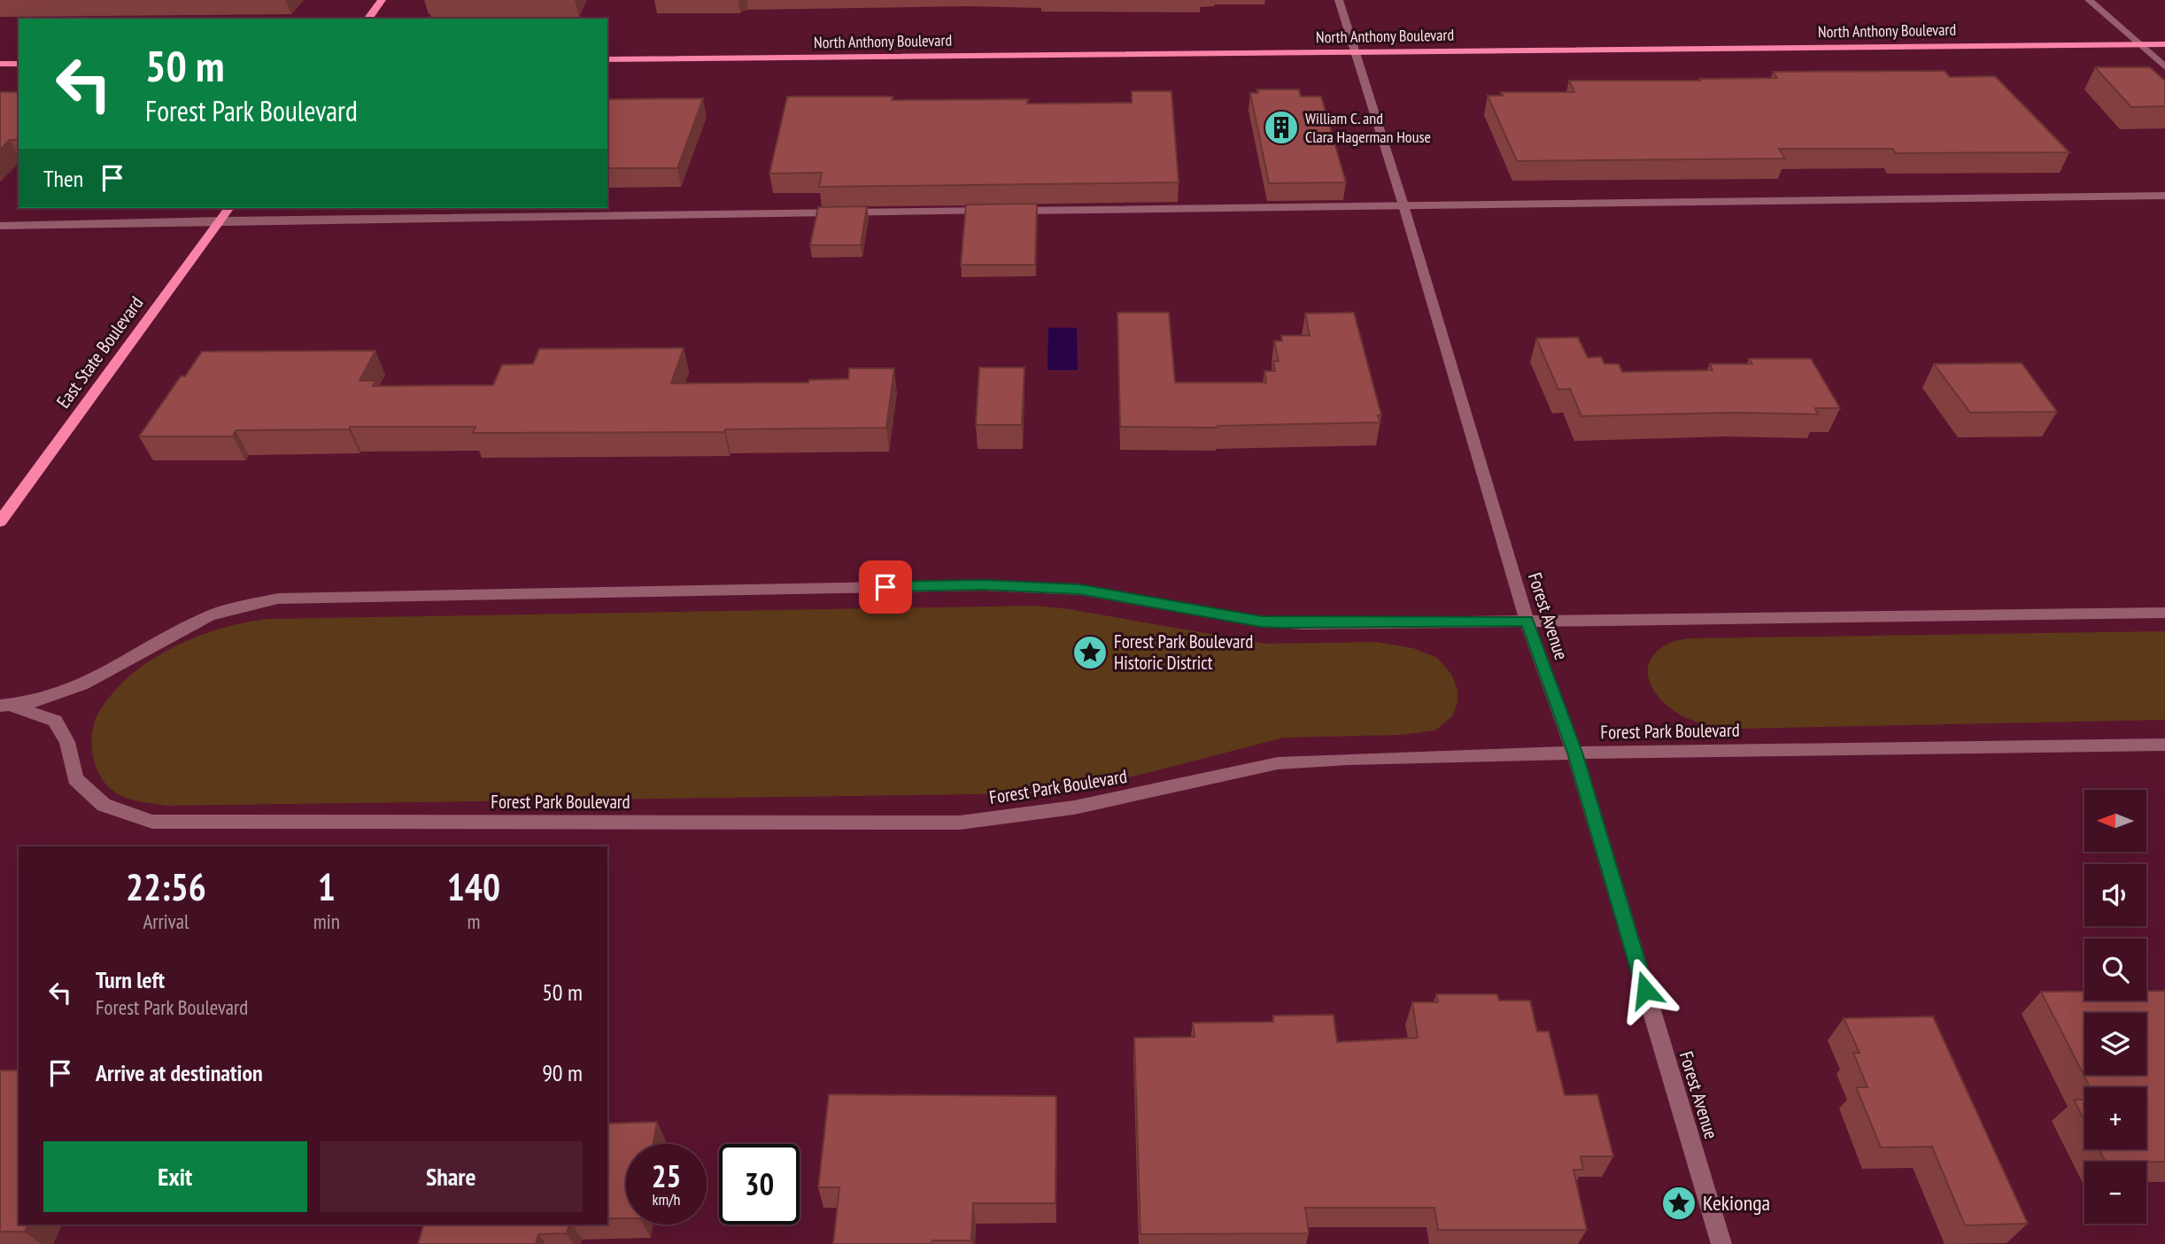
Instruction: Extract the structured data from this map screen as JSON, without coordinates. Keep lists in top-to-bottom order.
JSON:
{
  "streets": {
    "main road": ["North Anthony Boulevard", "East State Boulevard"],
    "street": ["Forest Avenue", "Forest Park Boulevard"]
  },
  "crossings": [
    ["North Anthony Boulevard", "Forest Avenue"],
    ["Forest Avenue", "Forest Park Boulevard"]
  ],
  "places": {
    "building": ["William C. and Clara Hagerman House"],
    "place": ["Forest Park Boulevard Historic District", "Kekionga"]
  },
  "north": "left",
  "page": {
    "turn": ["50 m", "Forest Park Boulevard"],
    "then": "Then",
    "map_buttons": ["+", "−"],
    "eta": [
      "22:56",
      "Arrival",
      "1",
      "min",
      "140",
      "m"
    ],
    "list": [
      {
        "name": "Turn left",
        "note": "Forest Park Boulevard",
        "value": "50 m"
      },
      {
        "name": "Arrive at destination",
        "value": "90 m"
      }
    ],
    "buttons": ["Exit", "Share"],
    "speed": "25 km/h",
    "limit": "30"
  }
}
